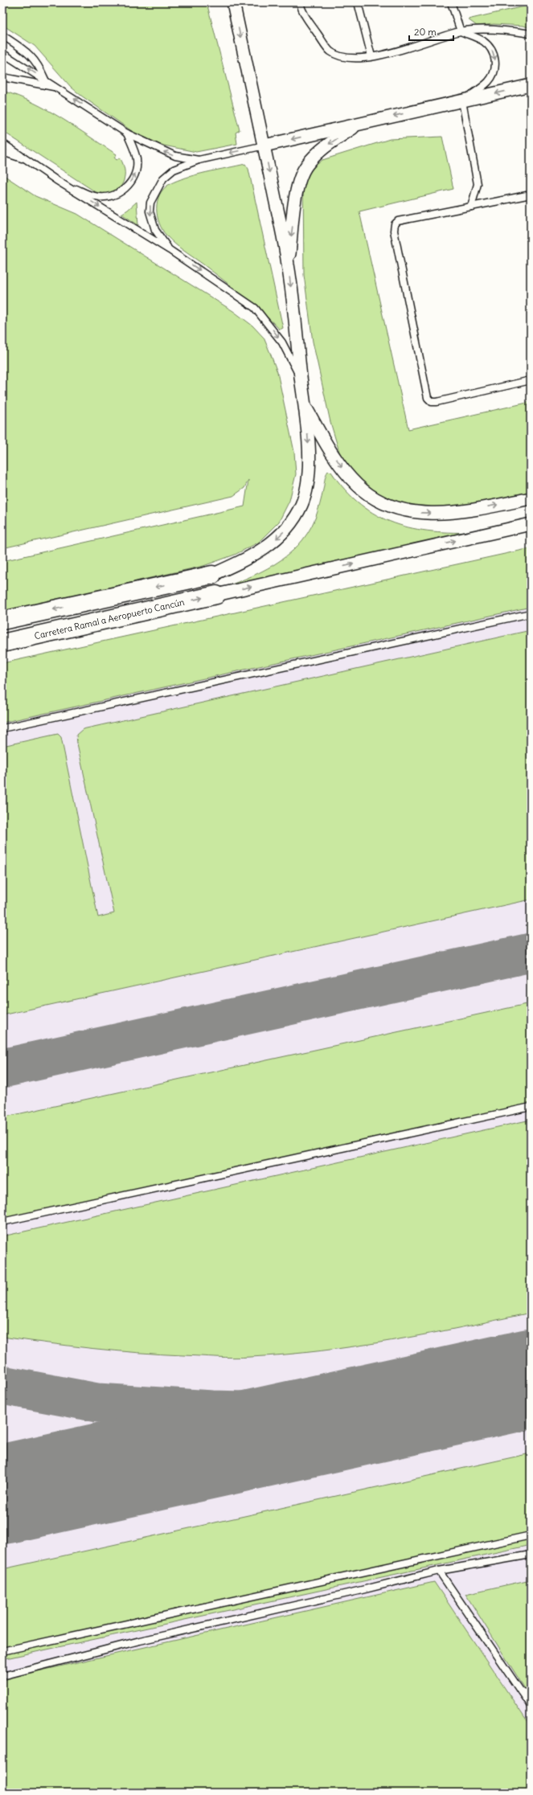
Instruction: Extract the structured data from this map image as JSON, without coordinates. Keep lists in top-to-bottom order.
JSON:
{
  "streets": {
    "main road": ["Carretera Ramal a Aeropuerto Cancún"]
  },
  "scale_bar": "20 m"
}
